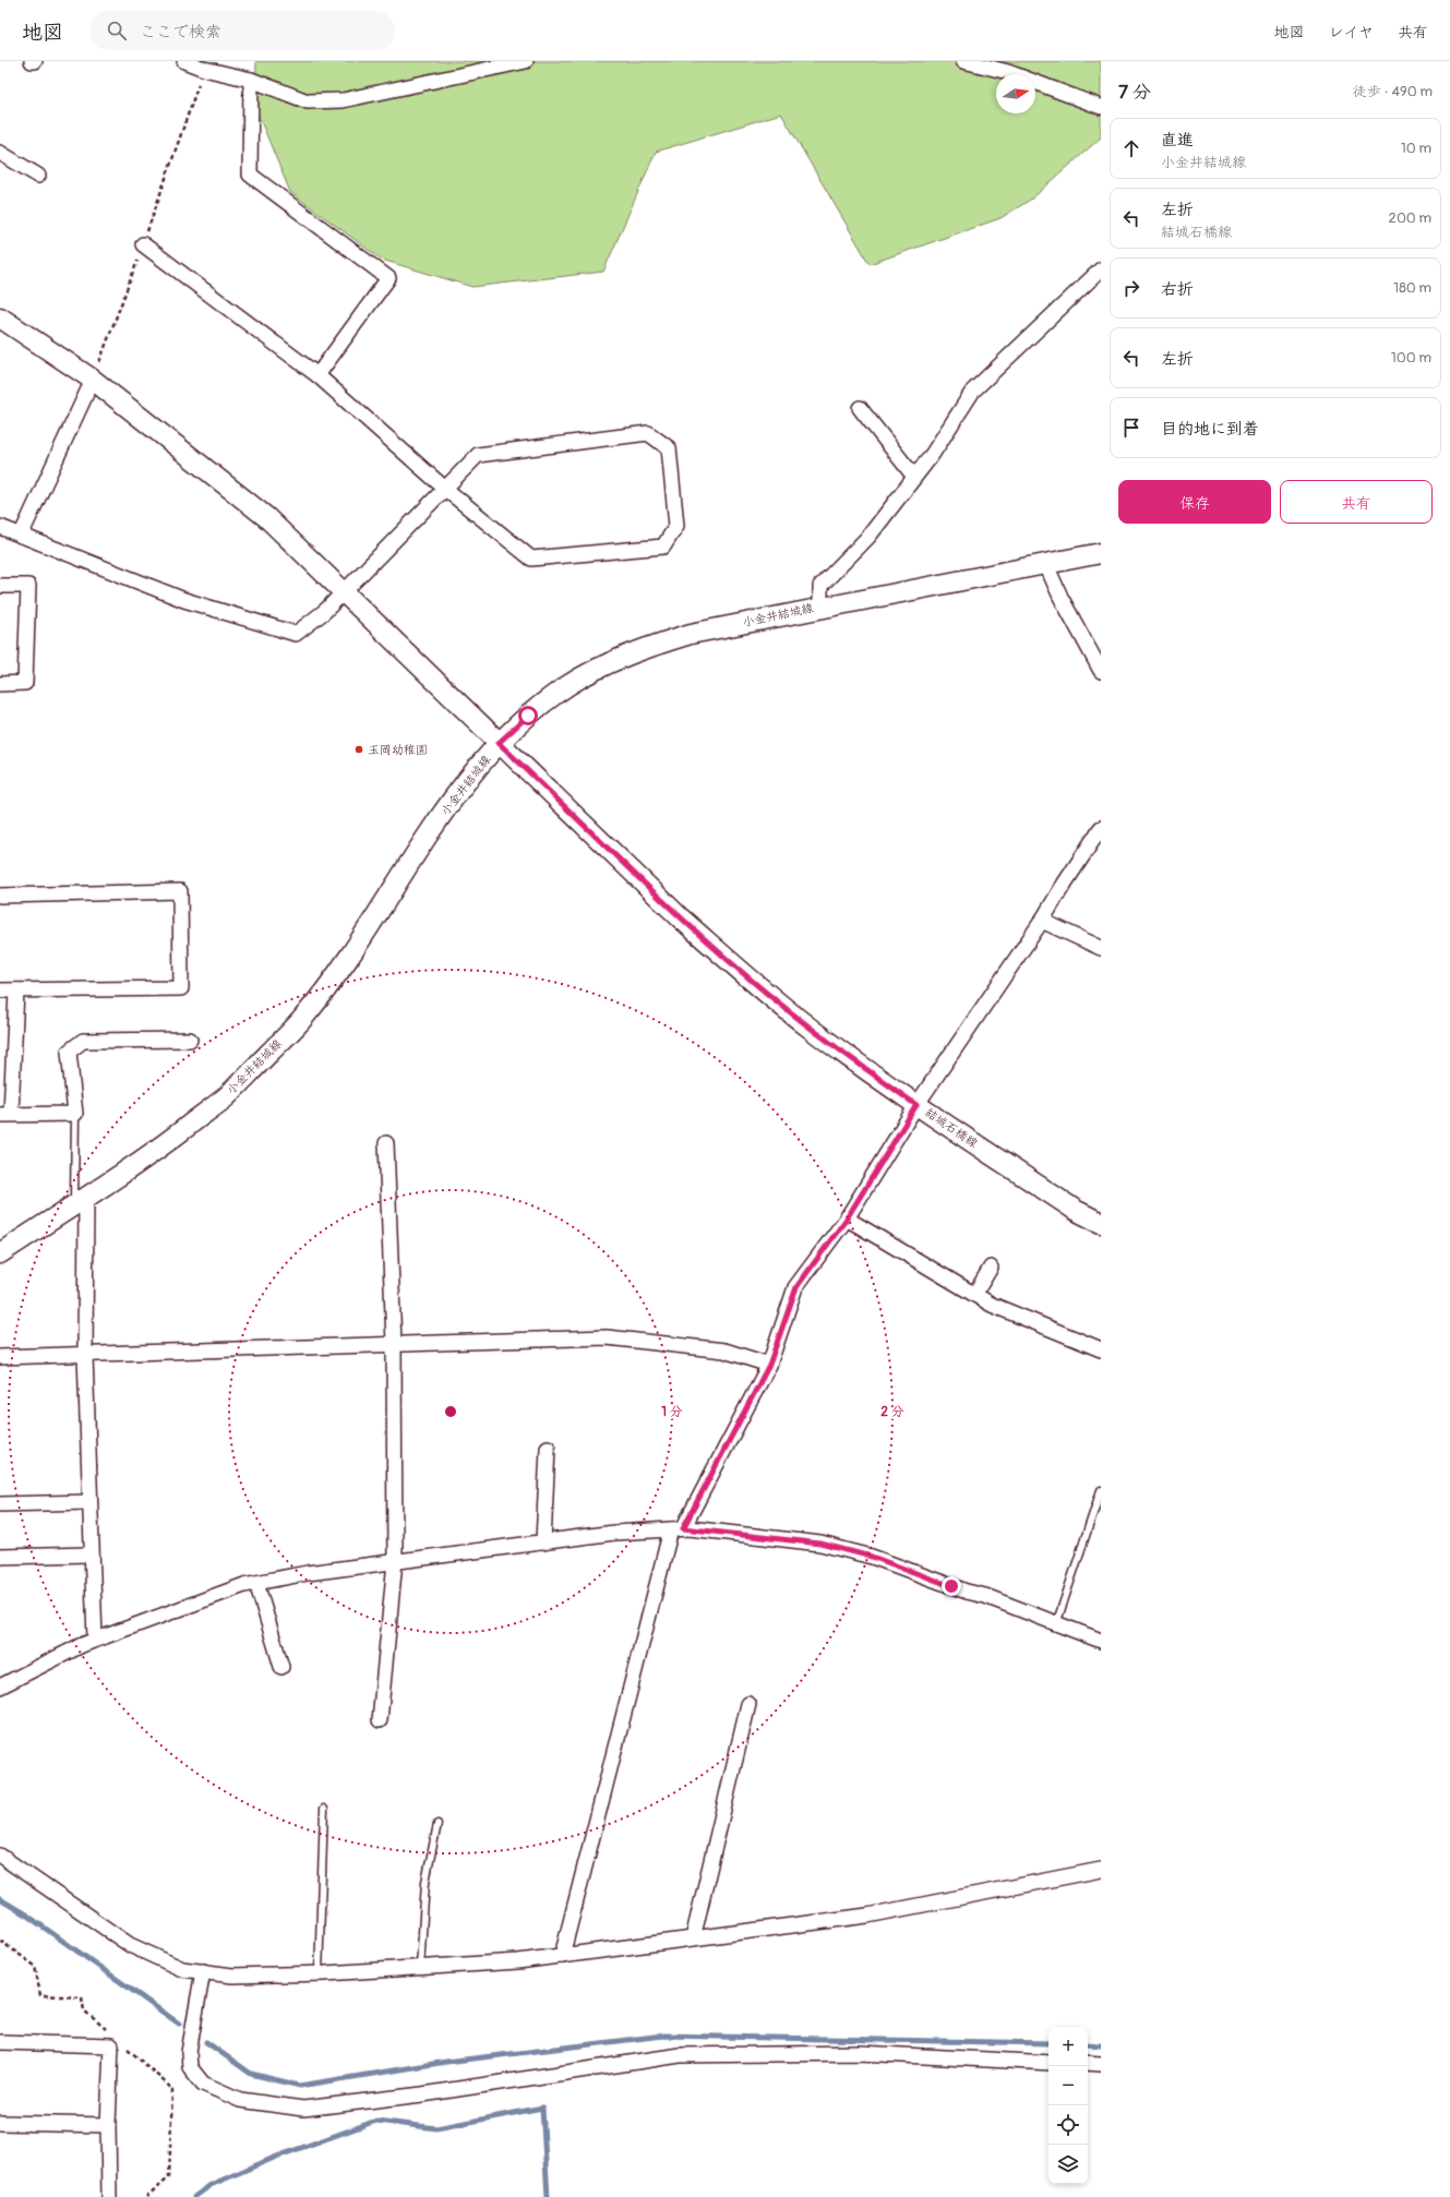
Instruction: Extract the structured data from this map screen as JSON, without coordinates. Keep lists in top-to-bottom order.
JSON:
{
  "streets": {
    "main road": ["小金井結城線", "結城石橋線"]
  },
  "crossings": [
    ["小金井結城線", "結城石橋線"]
  ],
  "places": ["玉岡幼稚園"],
  "north": "right",
  "page": {
    "header": "地図",
    "search": "ここで検索",
    "nav": ["地図", "レイヤ", "共有"],
    "heading": ["7 分", "徒歩 · 490 m"],
    "list": [
      ["直進", "小金井結城線", "10 m"],
      ["左折", "結城石橋線", "200 m"],
      ["右折", "180 m"],
      ["左折", "100 m"],
      "目的地に到着"
    ],
    "buttons": ["保存", "共有"],
    "map_buttons": ["+", "−"]
  },
  "rings": ["1 分", "2 分"]
}
